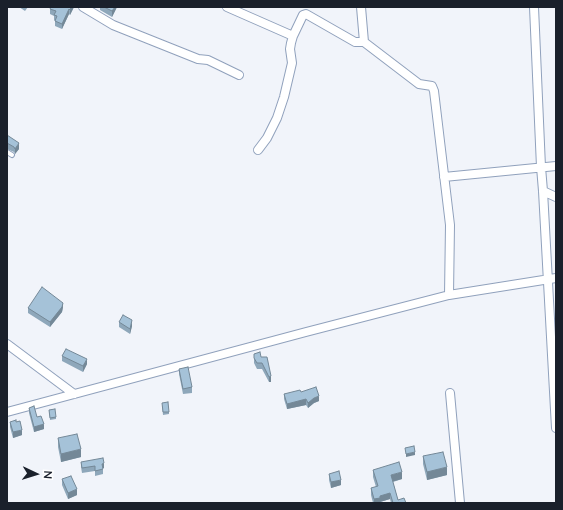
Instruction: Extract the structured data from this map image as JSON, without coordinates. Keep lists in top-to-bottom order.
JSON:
{
  "north": "right"
}
